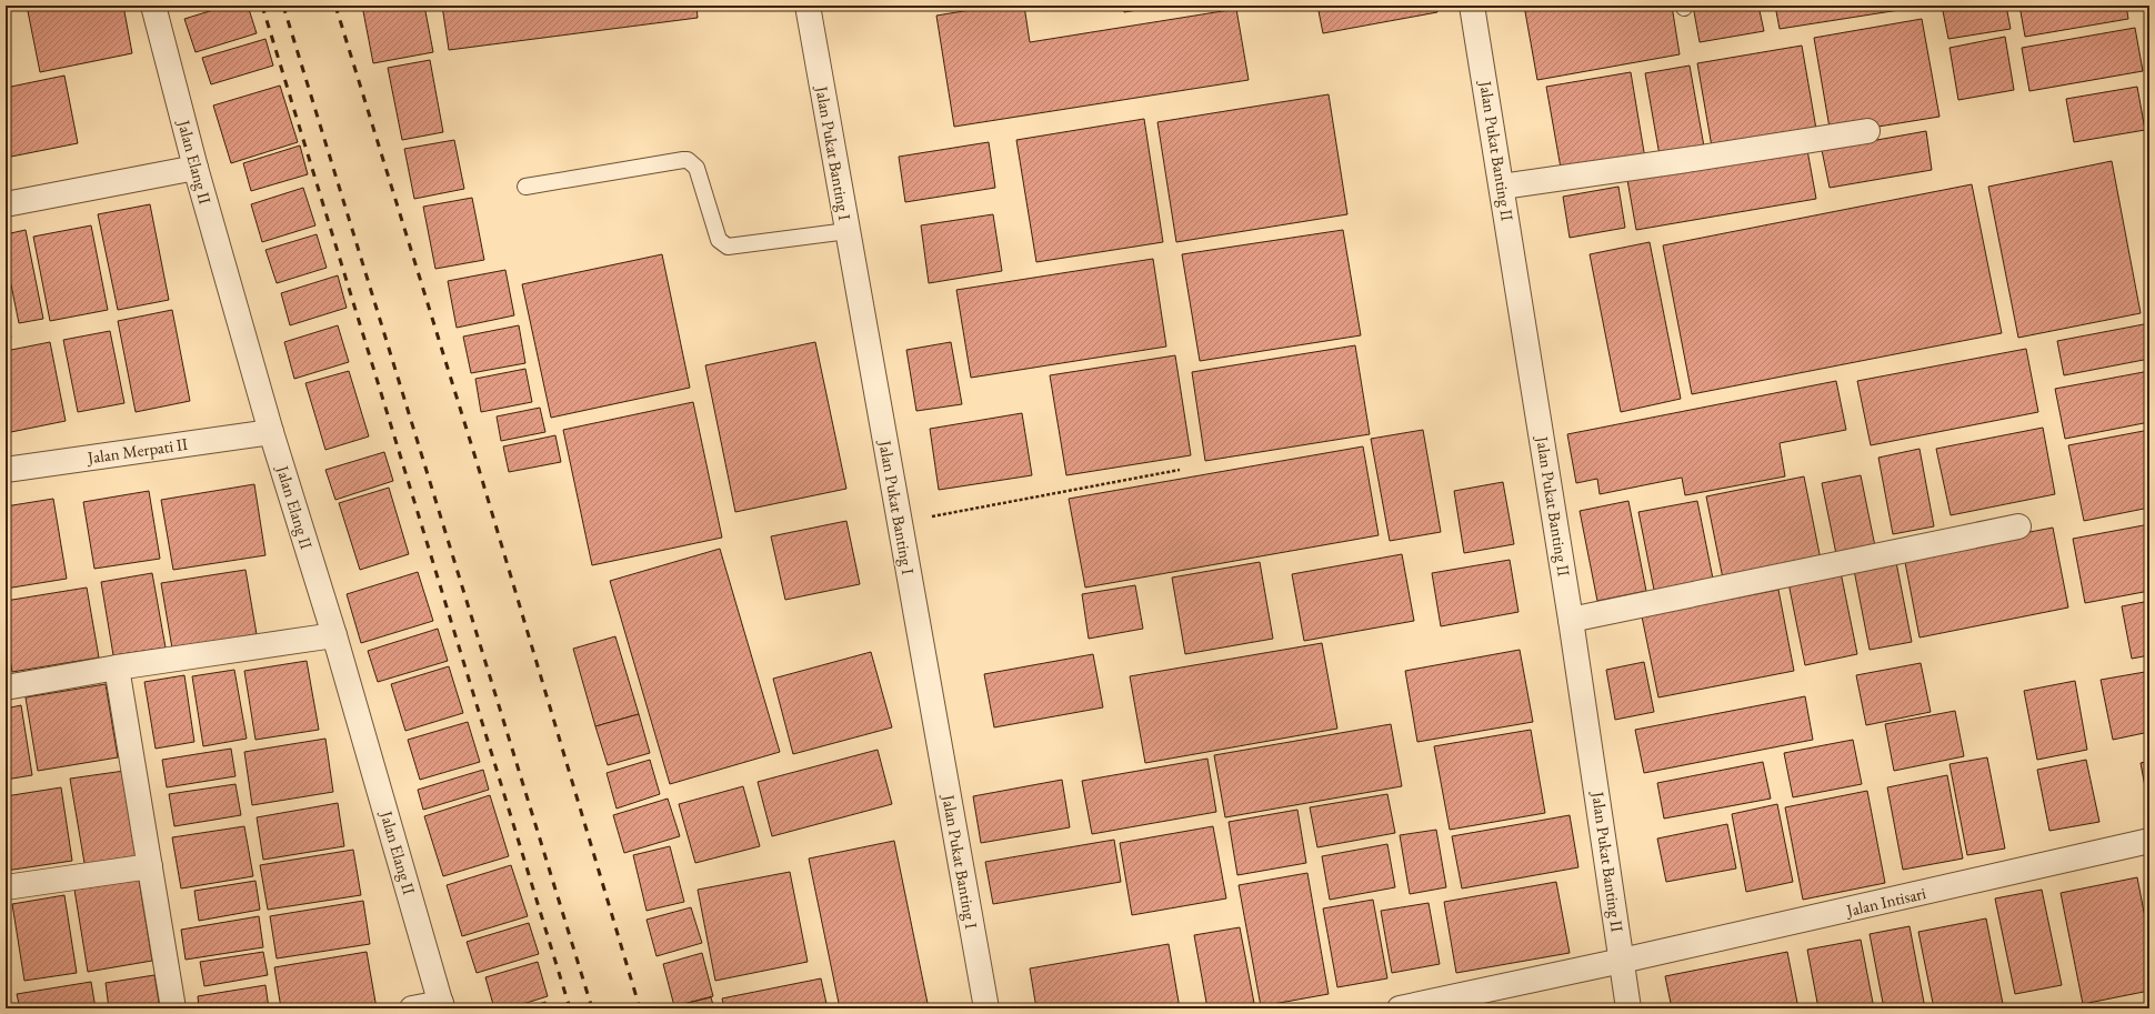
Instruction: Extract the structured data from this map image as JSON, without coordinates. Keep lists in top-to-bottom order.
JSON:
{
  "streets": {
    "street": [
      "Jalan Pukat Banting II",
      "Jalan Pukat Banting I",
      "Jalan Elang II",
      "Jalan Merpati II",
      "Jalan Intisari"
    ]
  },
  "crossings": [
    ["Jalan Pukat Banting II", "Jalan Intisari"],
    ["Jalan Elang II", "Jalan Merpati II"]
  ]
}
